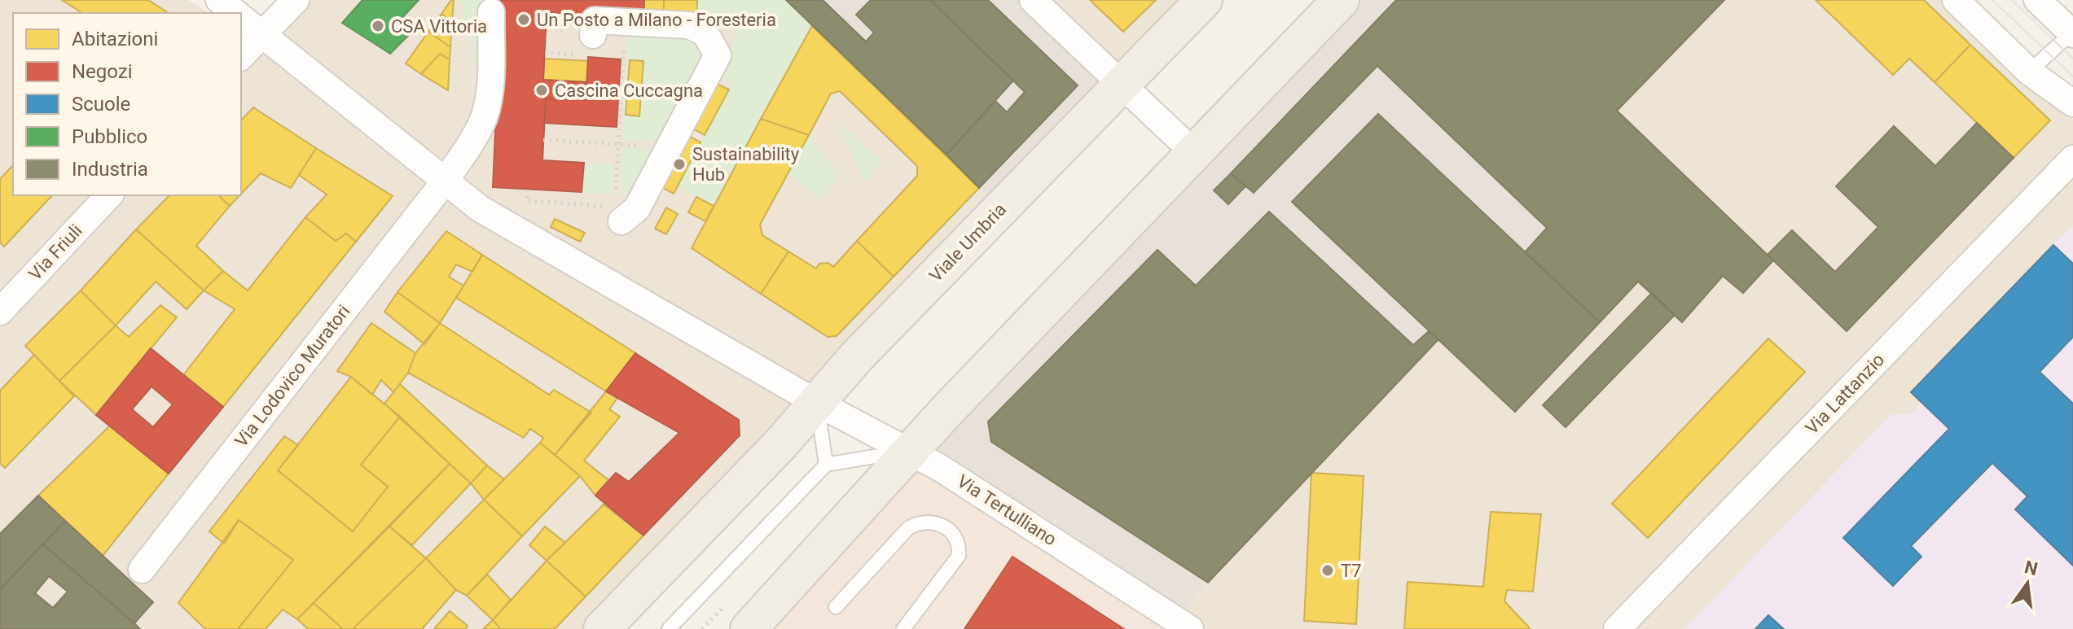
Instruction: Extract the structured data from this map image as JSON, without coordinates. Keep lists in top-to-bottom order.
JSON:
{
  "streets": {
    "main road": ["Viale Umbria"],
    "street": [
      "Via Friuli",
      "Via Lodovico Muratori",
      "Via Lattanzio",
      "Via Tertulliano"
    ]
  },
  "crossings": [
    ["Viale Umbria", "Via Tertulliano"]
  ],
  "places": [
    "Un Posto a Milano - Foresteria",
    "CSA Vittoria",
    "Cascina Cuccagna",
    "Sustainability Hub",
    "T7"
  ],
  "legend": [
    "Abitazioni",
    "Negozi",
    "Scuole",
    "Pubblico",
    "Industria"
  ],
  "north": "top"
}
